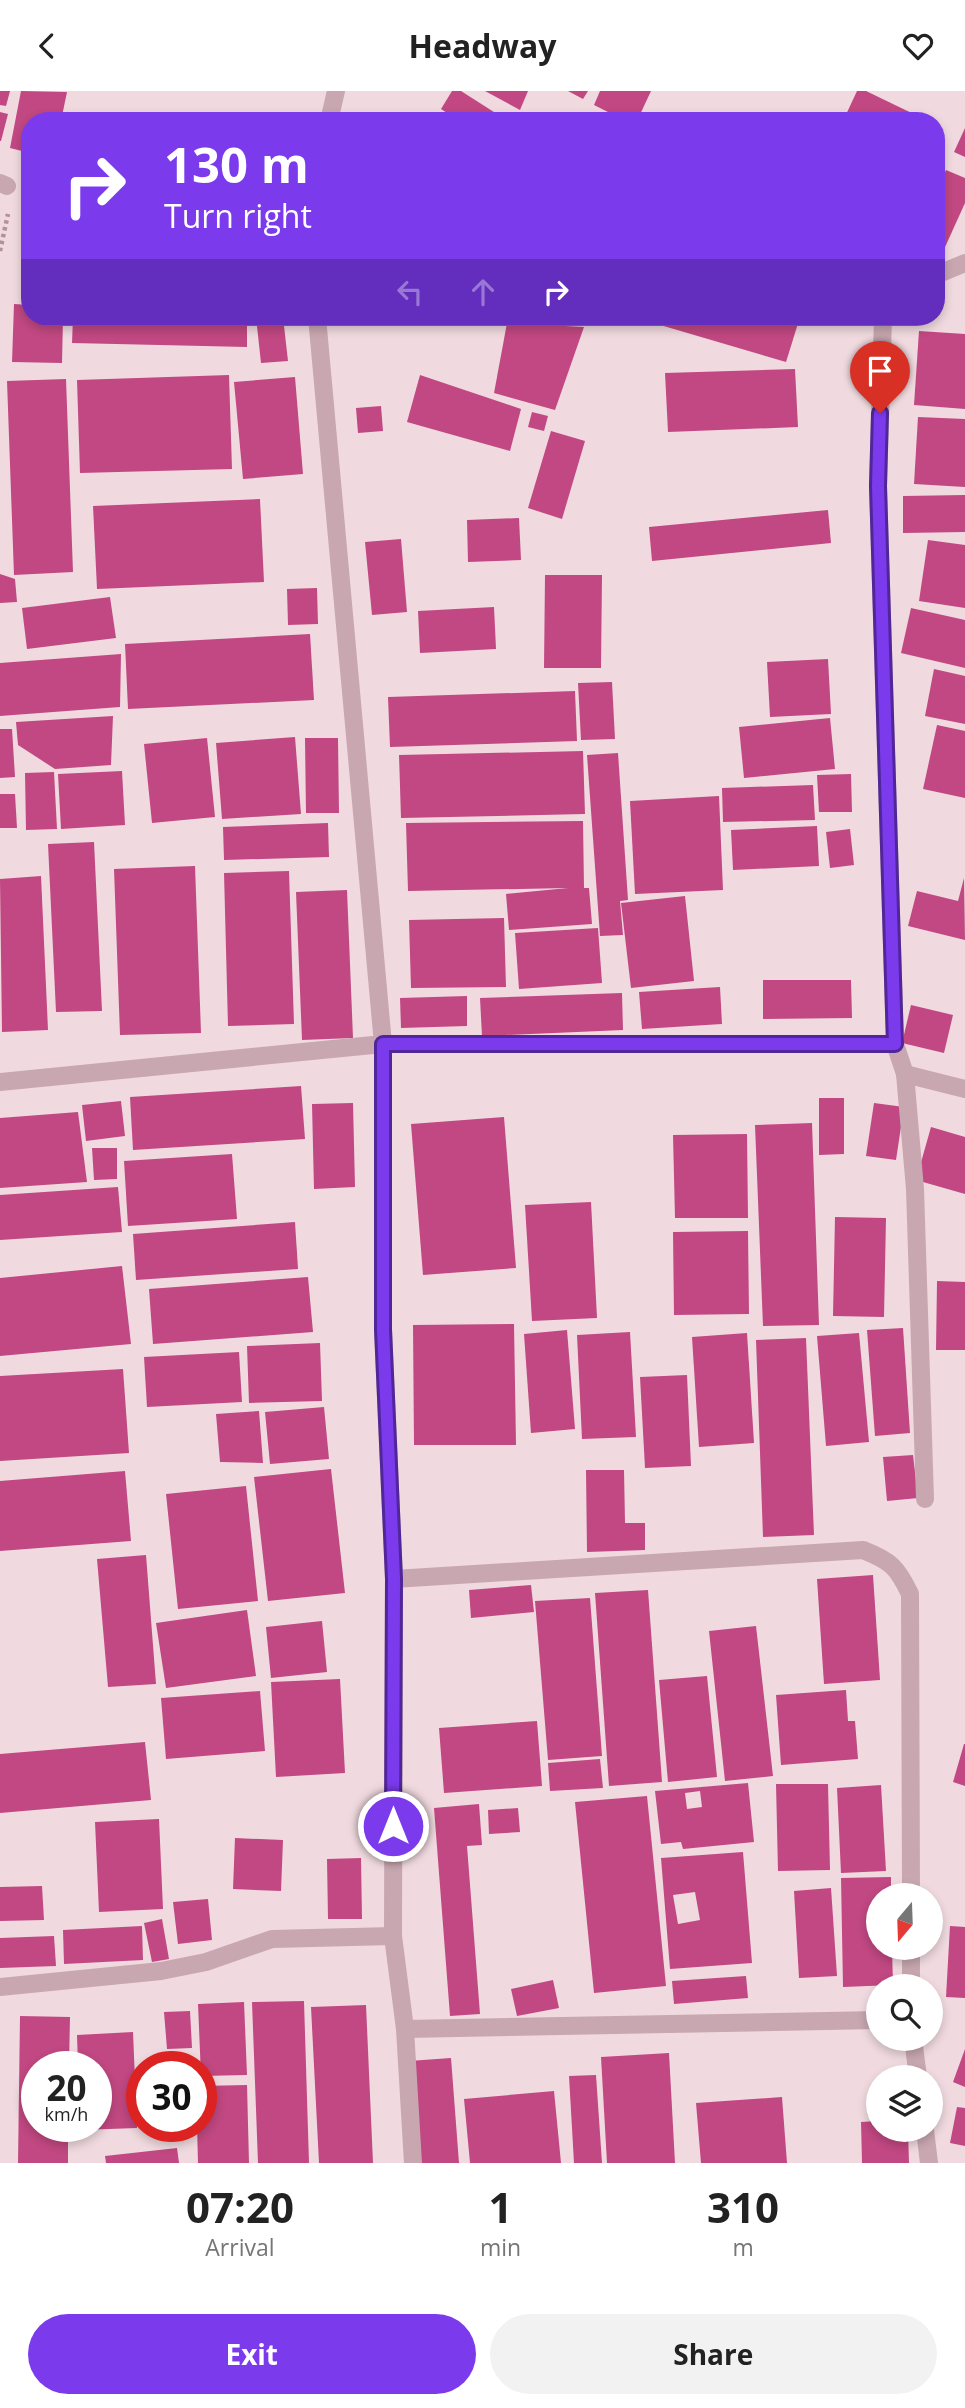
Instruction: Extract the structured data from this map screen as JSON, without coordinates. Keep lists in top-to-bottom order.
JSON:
{
  "north": "bottom",
  "page": {
    "header": "Headway",
    "turn": ["130 m", "Turn right"],
    "speed": "20 km/h",
    "limit": "30",
    "eta": [
      "07:20",
      "Arrival",
      "1",
      "min",
      "310",
      "m"
    ],
    "buttons": ["Exit", "Share"]
  }
}
